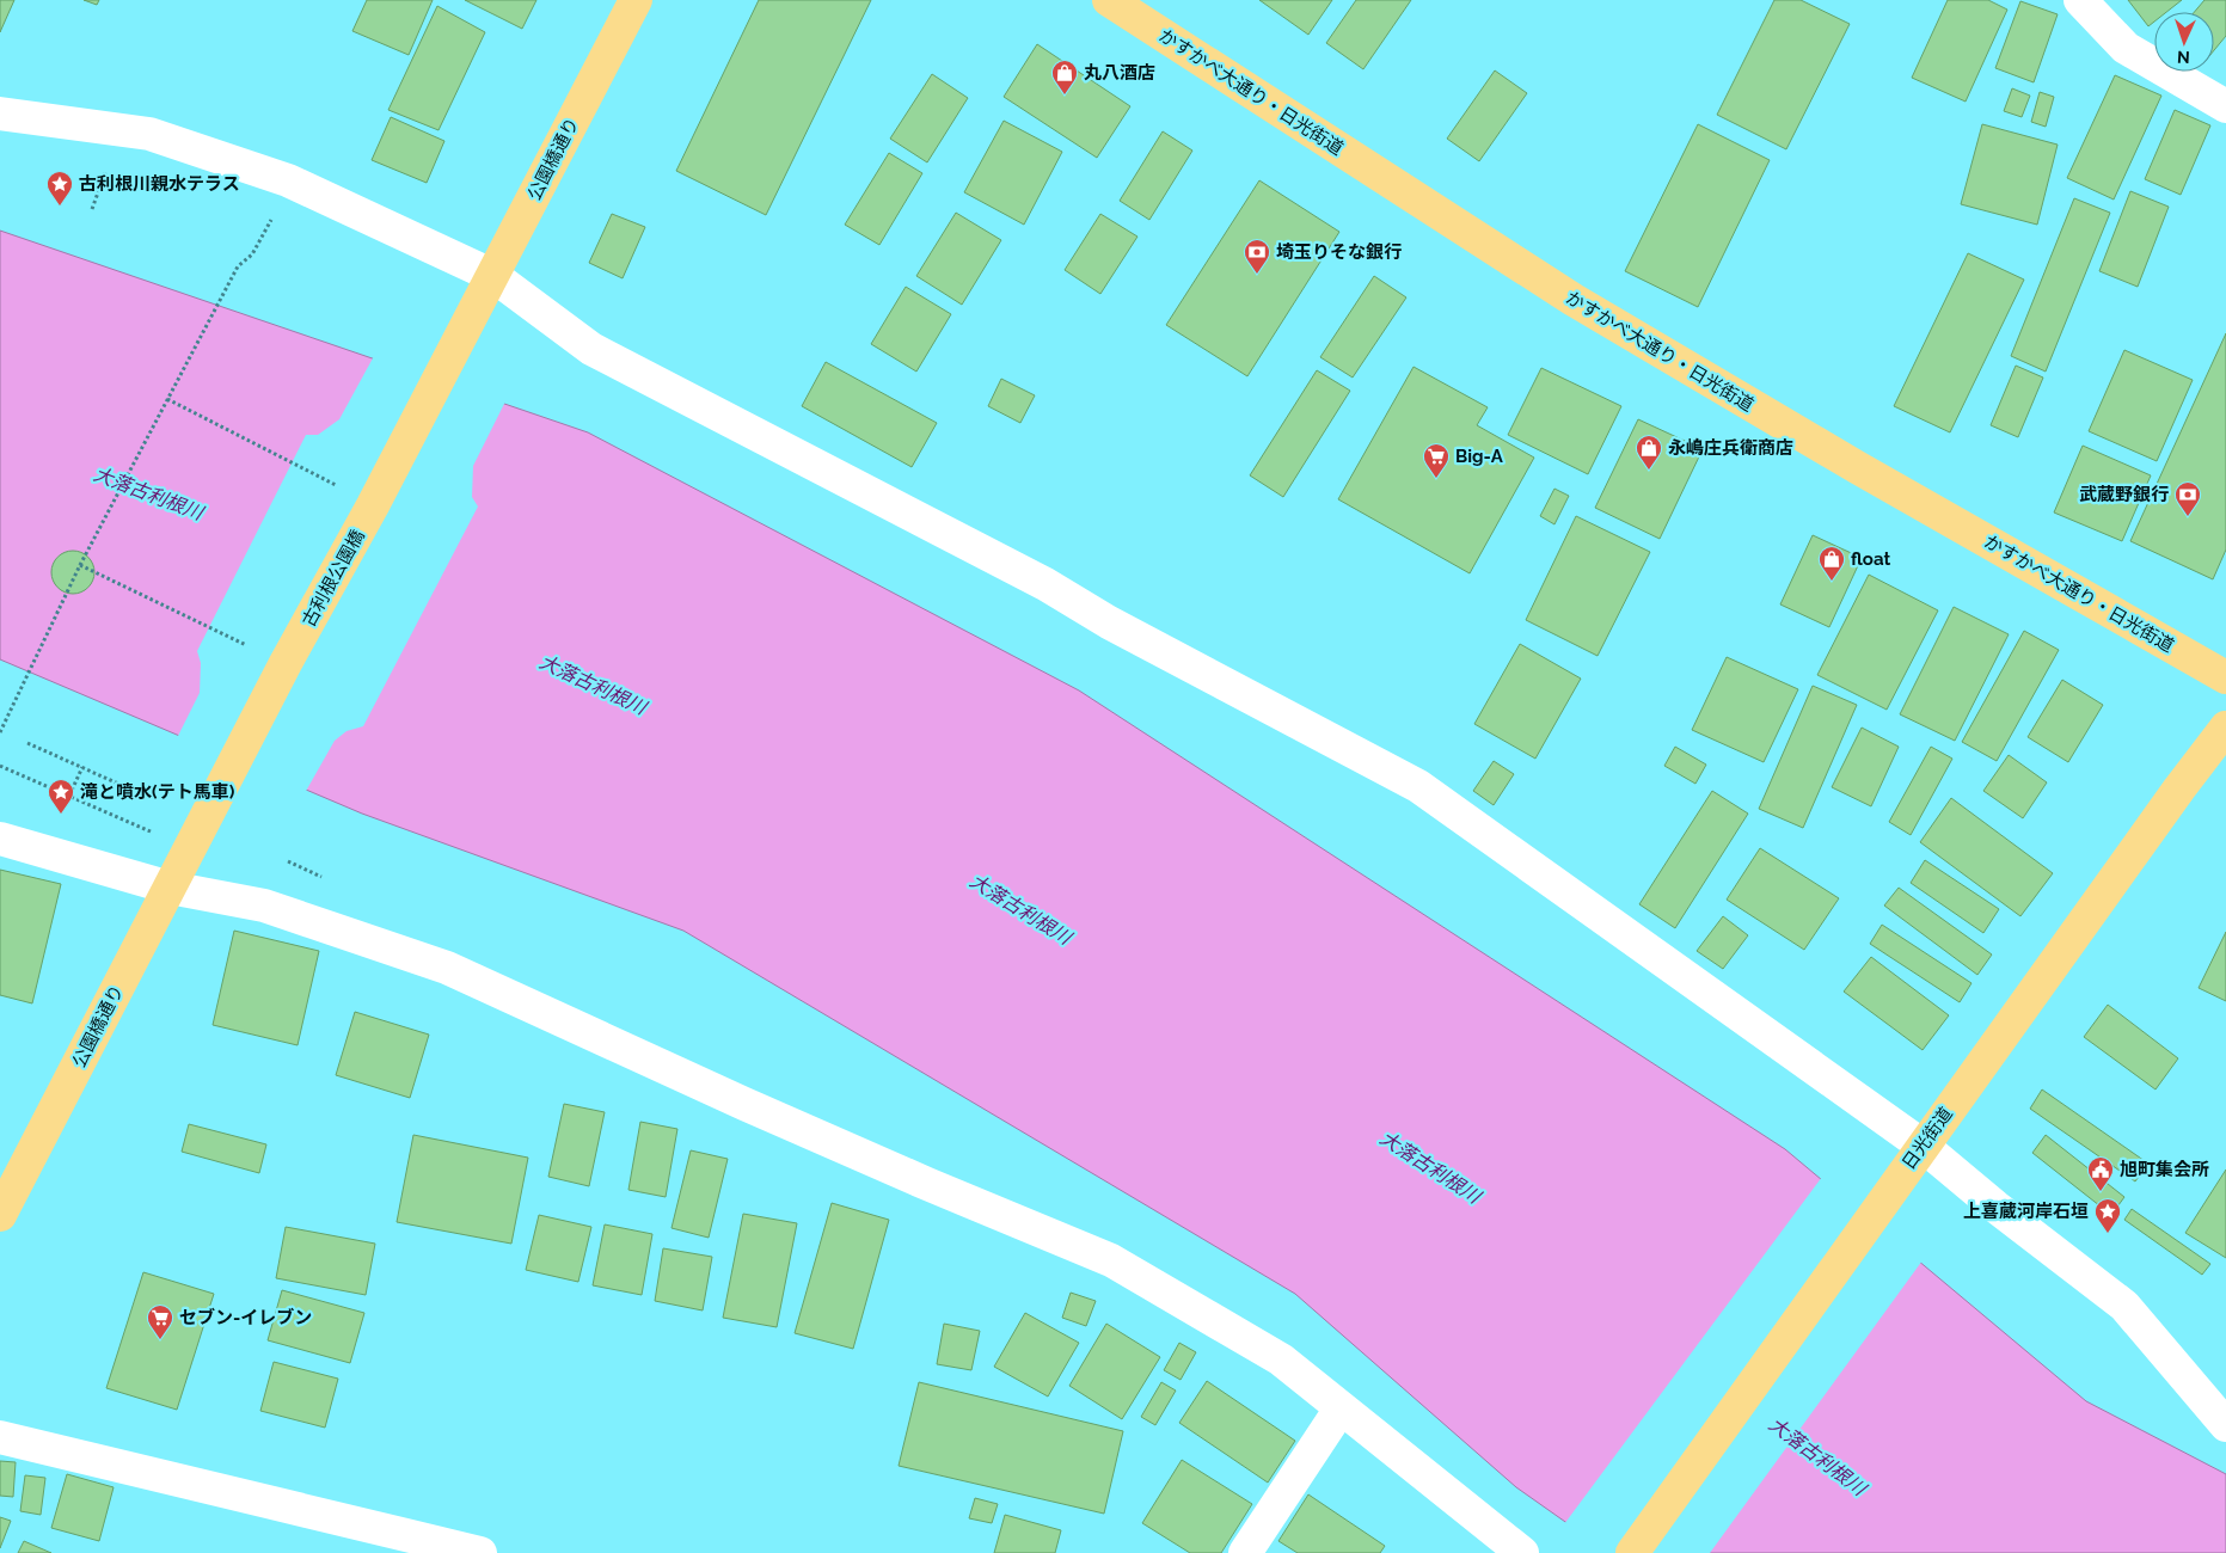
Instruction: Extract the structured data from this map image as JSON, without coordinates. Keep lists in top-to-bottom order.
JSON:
{
  "streets": {
    "main road": [
      "かすかべ大通り・日光街道",
      "公園橋通り",
      "古利根公園橋",
      "日光街道"
    ]
  },
  "crossings": [
    ["公園橋通り", "古利根公園橋"]
  ],
  "water": ["大落古利根川"],
  "places": {
    "shop": ["丸八酒店", "永嶋庄兵衛商店", "float"],
    "place": ["古利根川親水テラス", "滝と噴水(テト馬車)", "上喜蔵河岸石垣"],
    "bank": ["埼玉りそな銀行", "武蔵野銀行"],
    "supermarket": ["Big-A", "セブン-イレブン"],
    "public building": ["旭町集会所"]
  },
  "north": "bottom"
}
